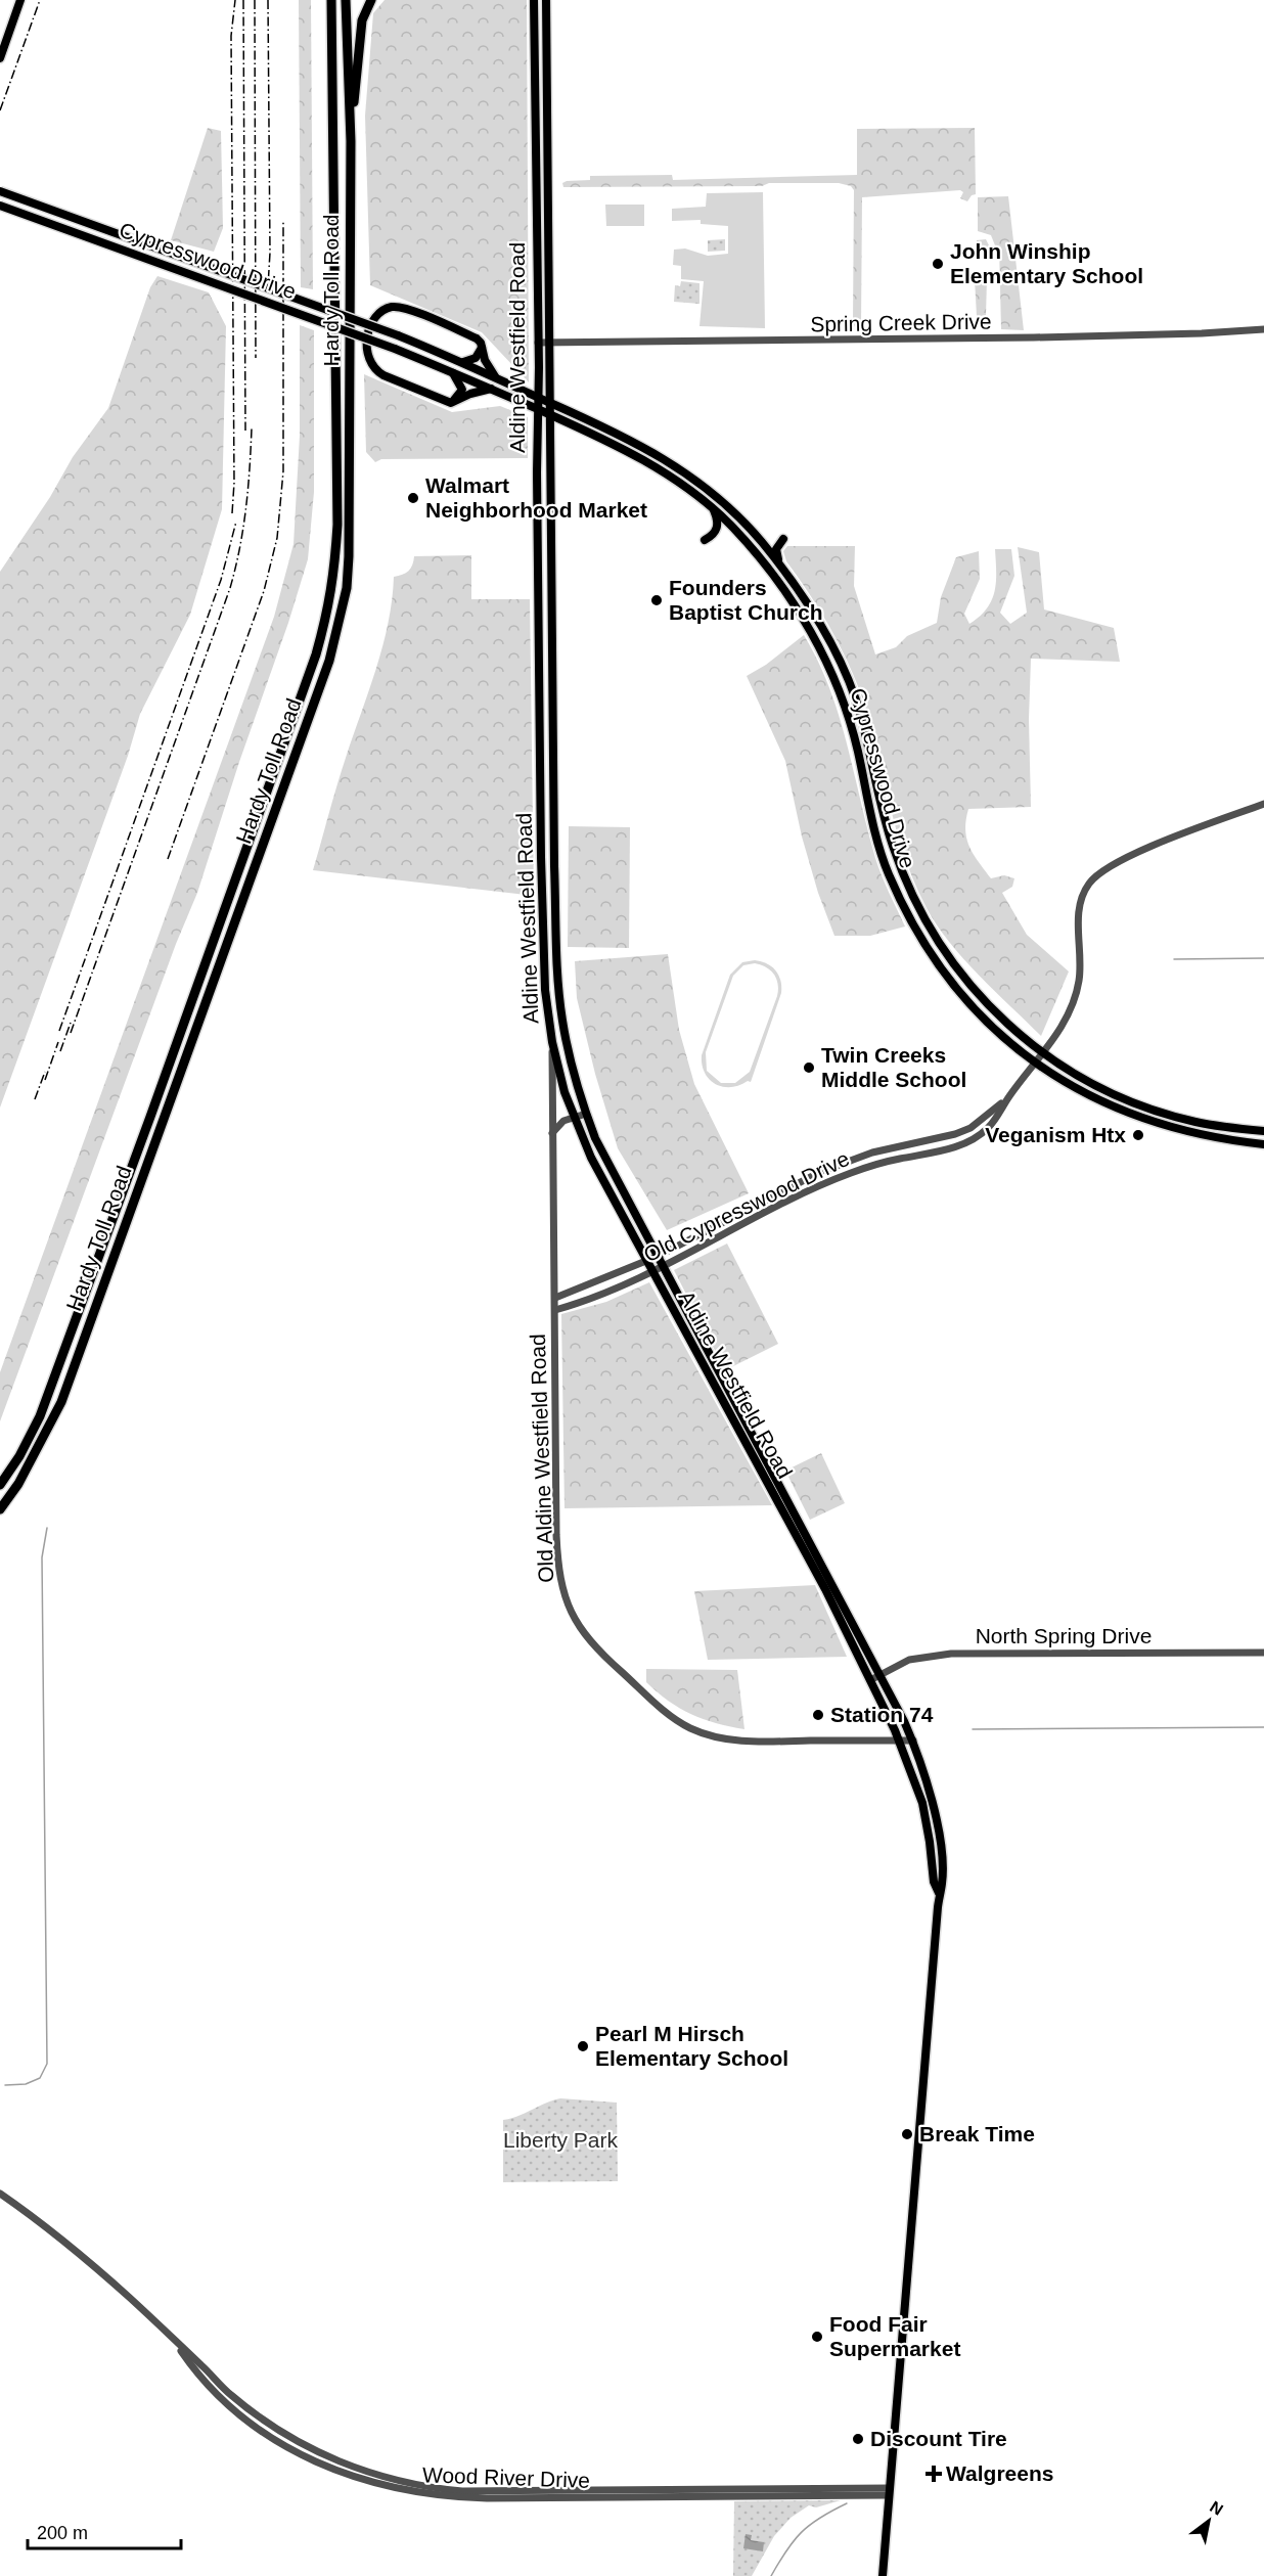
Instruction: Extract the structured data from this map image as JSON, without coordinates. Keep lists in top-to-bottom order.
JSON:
{
  "streets": {
    "highway": ["Hardy Toll Road"],
    "main road": ["Cypresswood Drive", "Aldine Westfield Road"],
    "street": [
      "Spring Creek Drive",
      "Old Cypresswood Drive",
      "Old Aldine Westfield Road",
      "North Spring Drive",
      "Wood River Drive"
    ]
  },
  "crossings": [
    ["Cypresswood Drive", "Aldine Westfield Road"],
    ["Cypresswood Drive", "Old Cypresswood Drive"],
    ["Spring Creek Drive", "Aldine Westfield Road"],
    ["Aldine Westfield Road", "Old Cypresswood Drive"],
    ["Aldine Westfield Road", "Old Aldine Westfield Road"],
    ["Aldine Westfield Road", "North Spring Drive"],
    ["Aldine Westfield Road", "Wood River Drive"],
    ["Old Cypresswood Drive", "Old Aldine Westfield Road"]
  ],
  "parks": ["Liberty Park"],
  "places": {
    "other": [
      "John Winship Elementary School",
      "Walmart Neighborhood Market",
      "Founders Baptist Church",
      "Twin Creeks Middle School",
      "Veganism Htx",
      "Station 74",
      "Pearl M Hirsch Elementary School",
      "Break Time",
      "Food Fair Supermarket",
      "Discount Tire"
    ],
    "health": ["Walgreens"]
  },
  "scale_bar": "200 m",
  "north": "top right"
}
